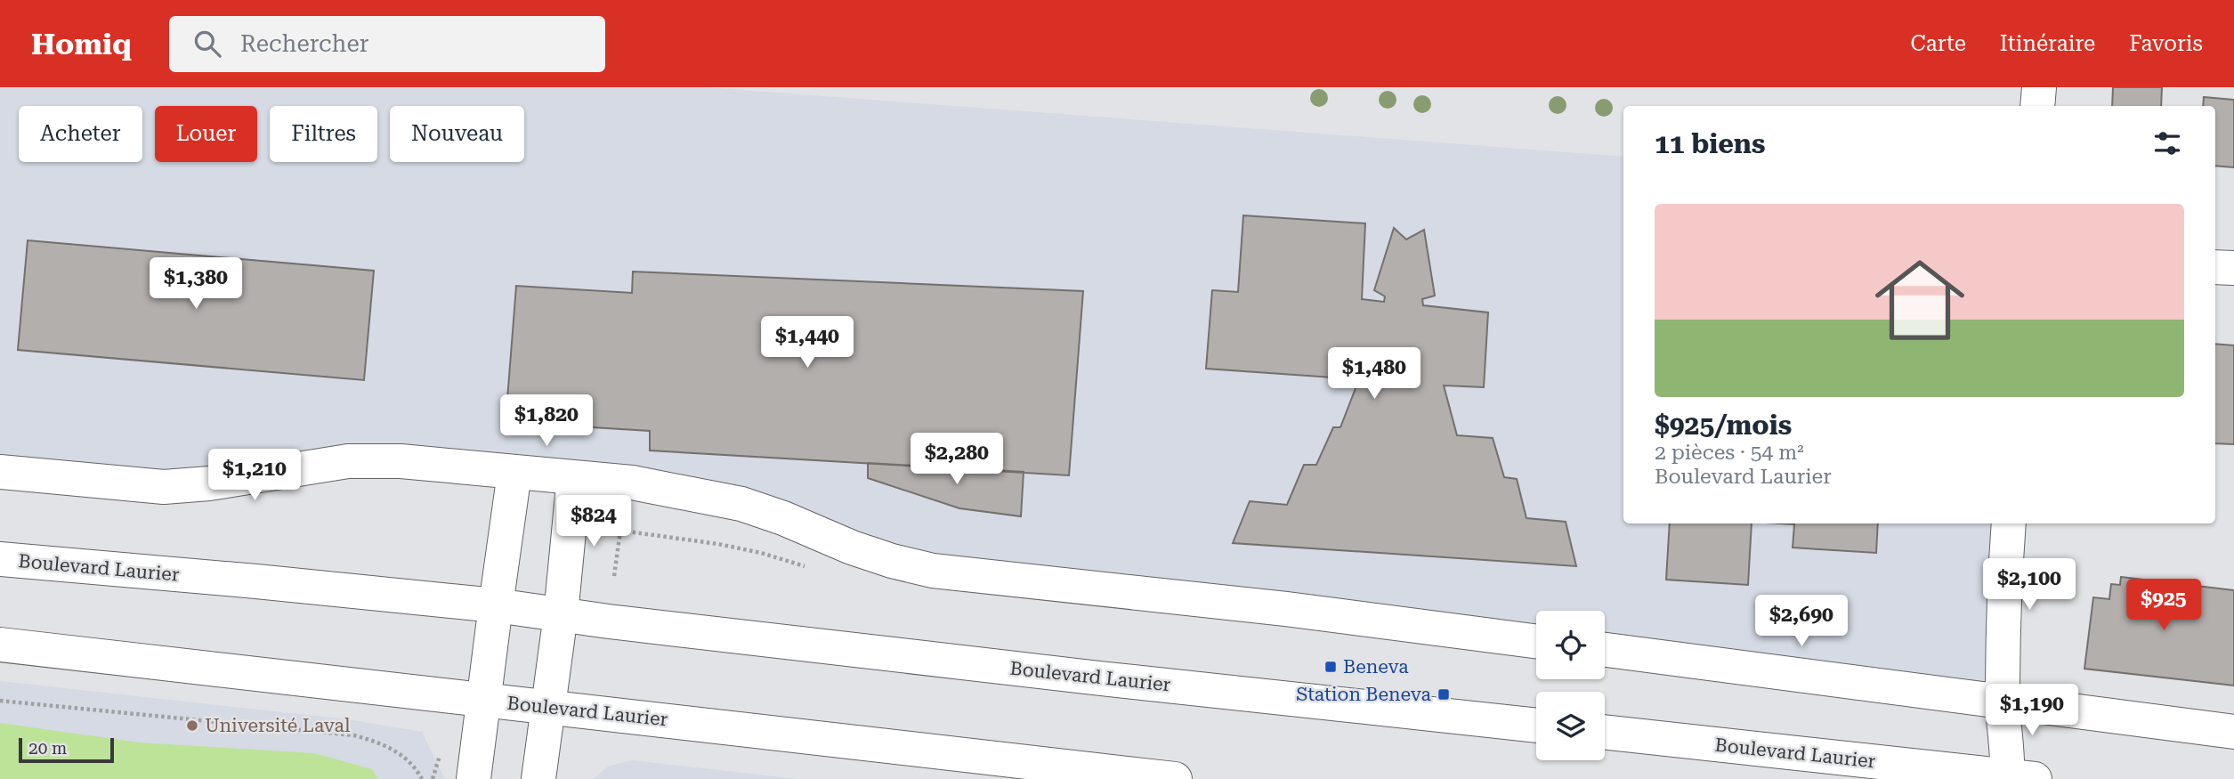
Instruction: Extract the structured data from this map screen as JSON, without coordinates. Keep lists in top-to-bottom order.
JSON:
{
  "streets": {
    "main road": ["Boulevard Laurier"]
  },
  "places": {
    "transit": ["Beneva", "Station Beneva"],
    "other": ["Université Laval"]
  },
  "scale_bar": "20 m",
  "page": {
    "header": "Homiq",
    "search": "Rechercher",
    "nav": ["Carte", "Itinéraire", "Favoris"],
    "chip": [
      "Acheter",
      "Louer",
      "Filtres",
      "Nouveau"
    ],
    "heading": "11 biens",
    "list": [
      {
        "name": "$925/mois",
        "note": "2 pièces · 54 m² · Boulevard Laurier"
      }
    ],
    "price": [
      "$1,380",
      "$1,440",
      "$1,480",
      "$1,820",
      "$2,280",
      "$1,210",
      "$824",
      "$2,100",
      "$925",
      "$2,690",
      "$1,190"
    ],
    "scale": "20 m"
  }
}
